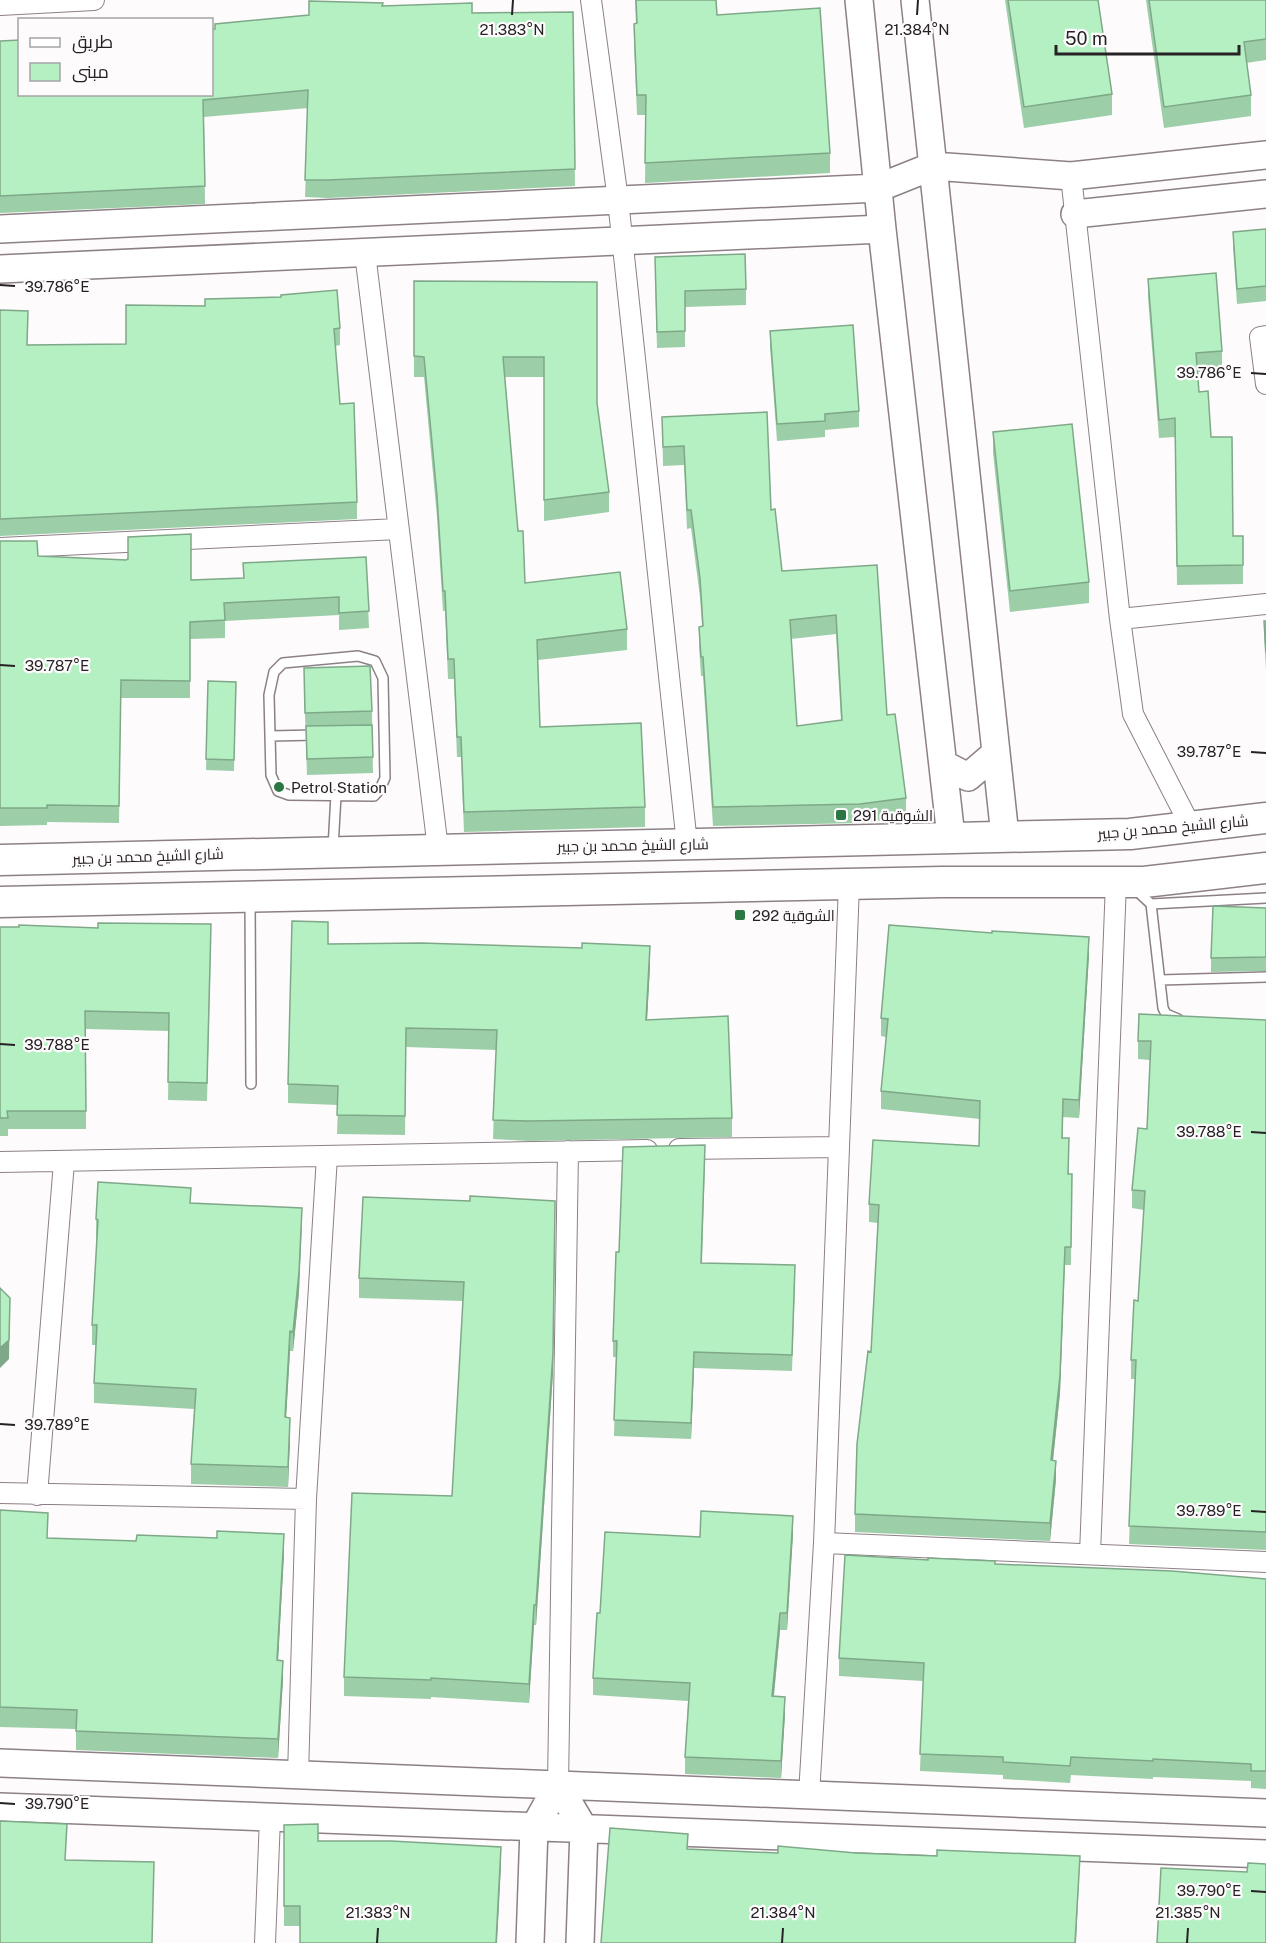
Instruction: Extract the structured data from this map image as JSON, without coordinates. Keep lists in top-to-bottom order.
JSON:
{
  "streets": {
    "main road": ["شارع الشيخ محمد بن جبير"]
  },
  "places": {
    "other": ["Petrol Station"],
    "transit": ["الشوقية 291", "الشوقية 292"]
  },
  "legend": ["طريق", "مبنى"],
  "scale_bar": "50 m",
  "coordinates": [
    "21.383°N",
    "21.384°N",
    "39.786°E",
    "39.787°E",
    "39.788°E",
    "39.789°E",
    "39.790°E",
    "21.385°N"
  ]
}
